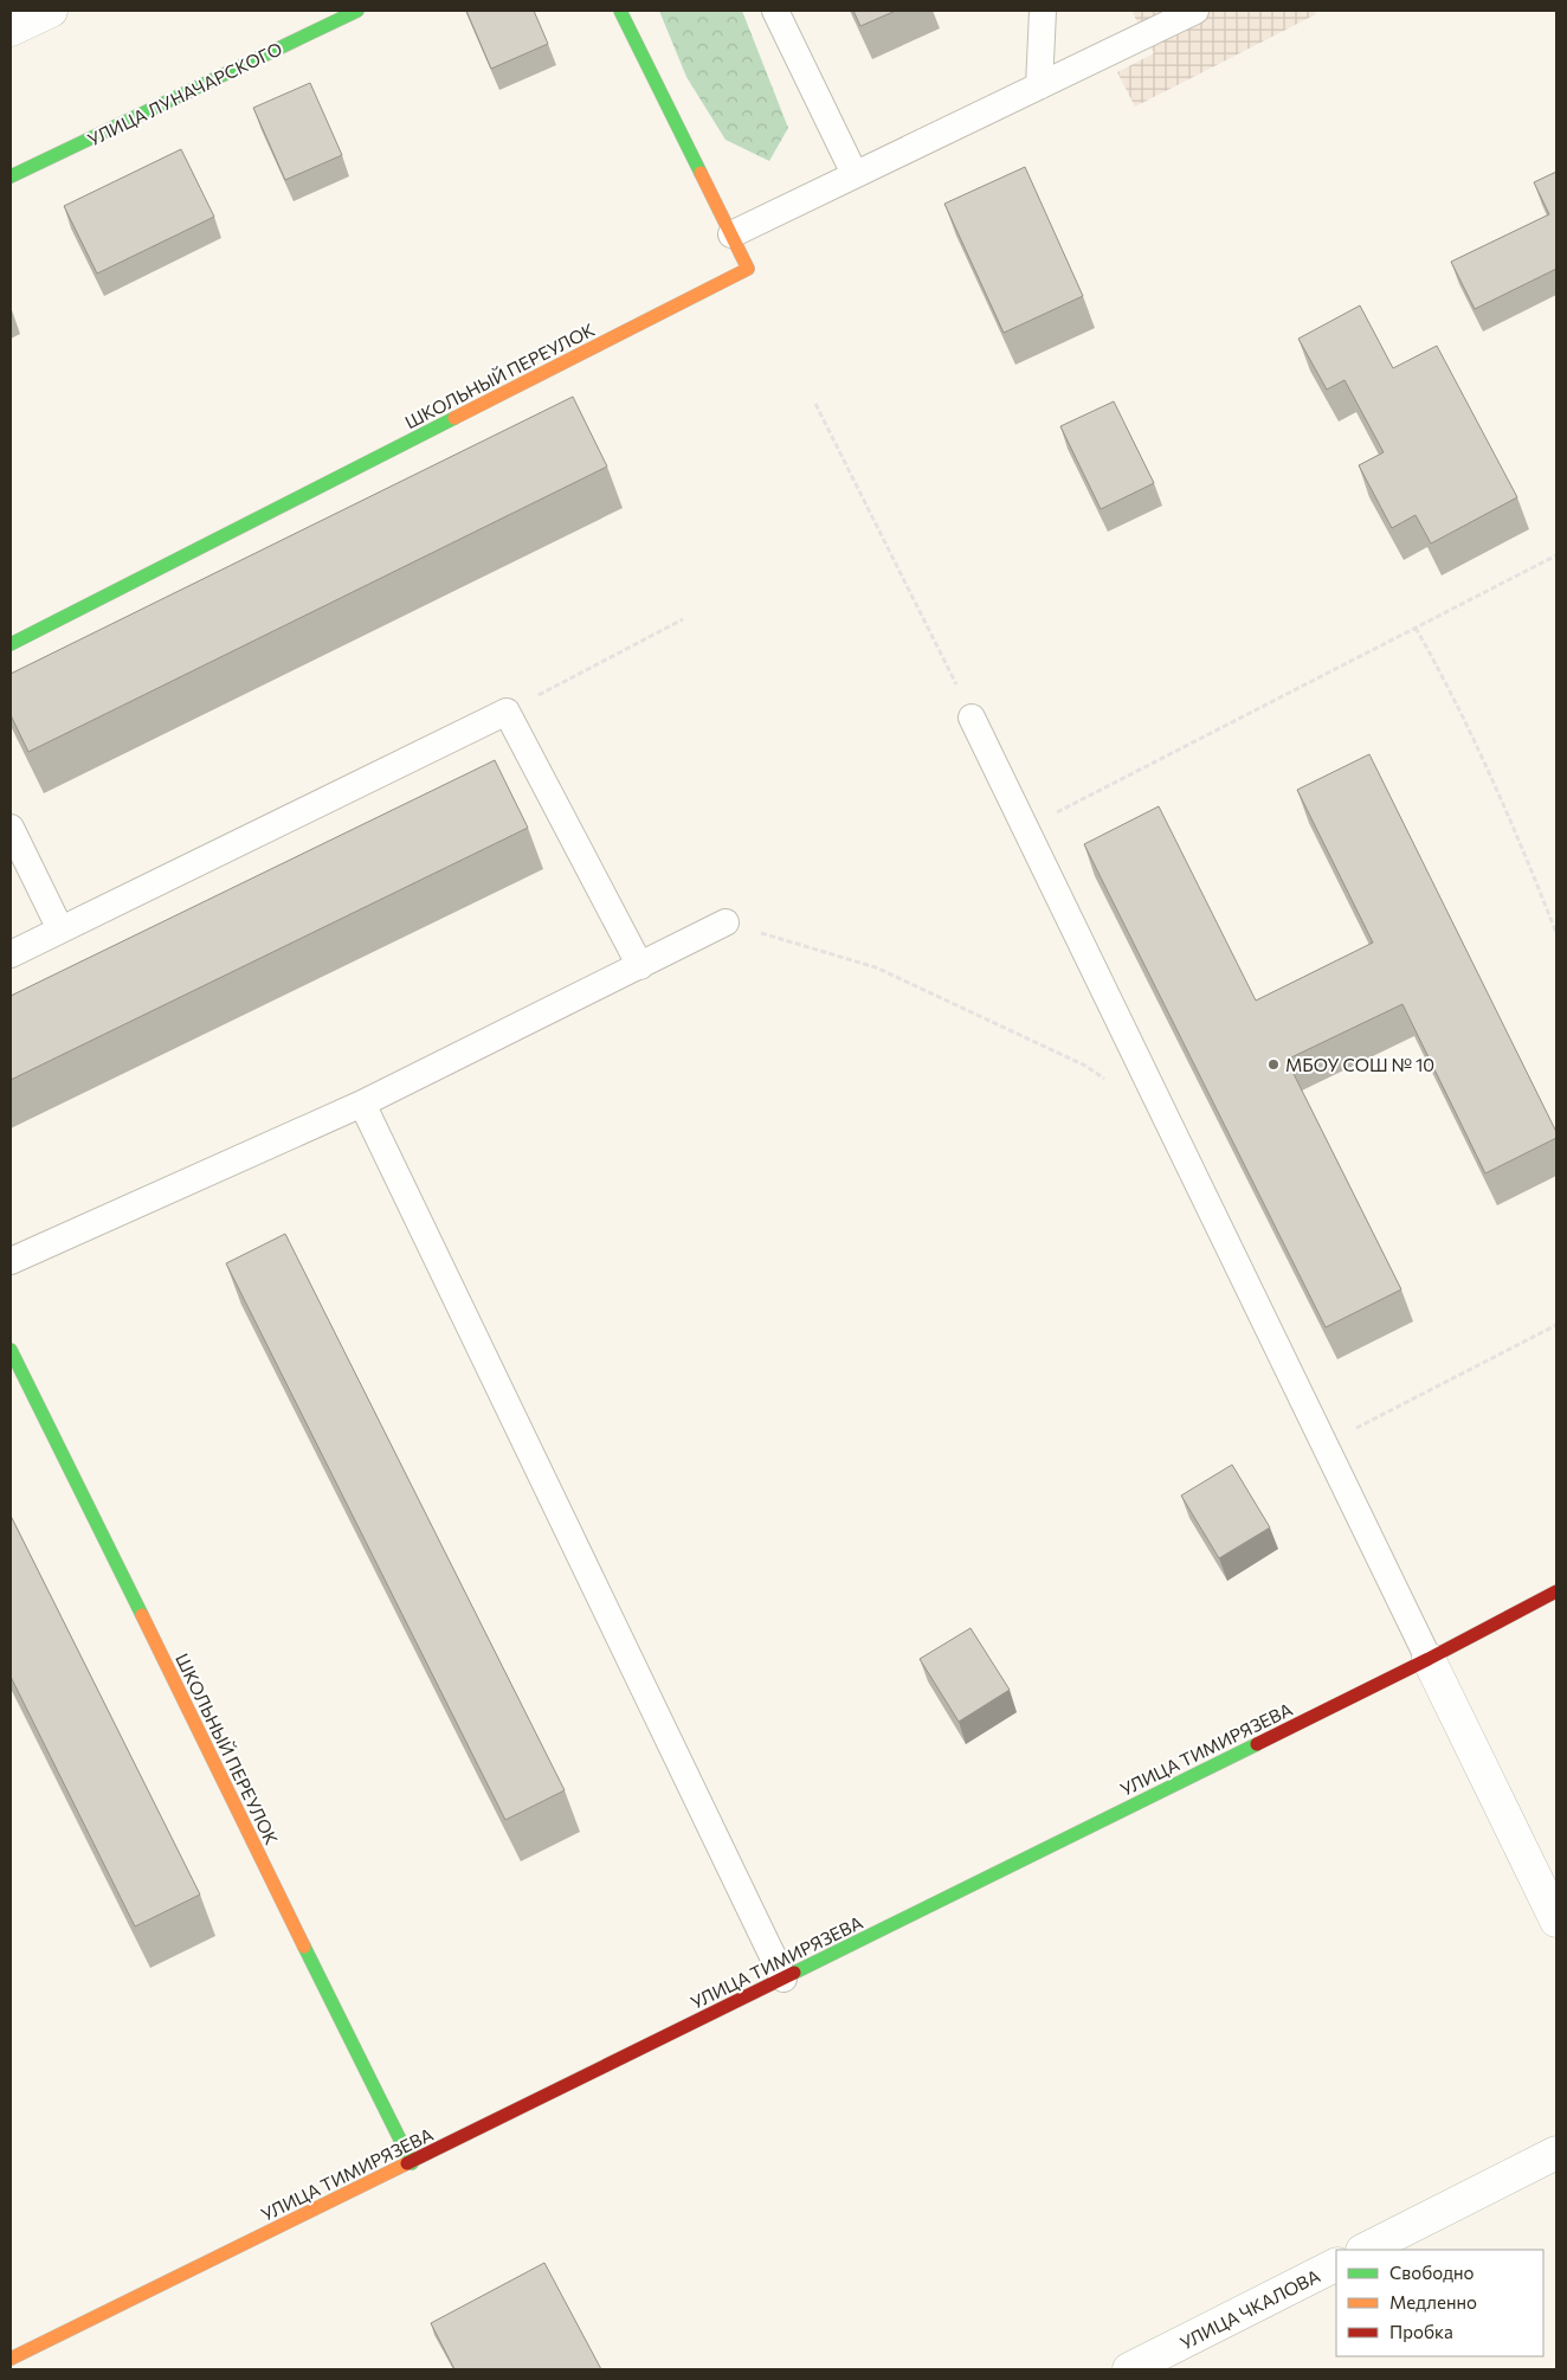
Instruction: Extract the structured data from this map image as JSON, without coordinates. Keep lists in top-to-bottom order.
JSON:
{
  "streets": {
    "street": [
      "УЛИЦА ЛУНАЧАРСКОГО",
      "ШКОЛЬНЫЙ ПЕРЕУЛОК",
      "УЛИЦА ТИМИРЯЗЕВА",
      "УЛИЦА ЧКАЛОВА"
    ]
  },
  "crossings": [
    ["ШКОЛЬНЫЙ ПЕРЕУЛОК", "УЛИЦА ТИМИРЯЗЕВА"]
  ],
  "places": ["МБОУ СОШ № 10"],
  "legend": ["Свободно", "Медленно", "Пробка"]
}
